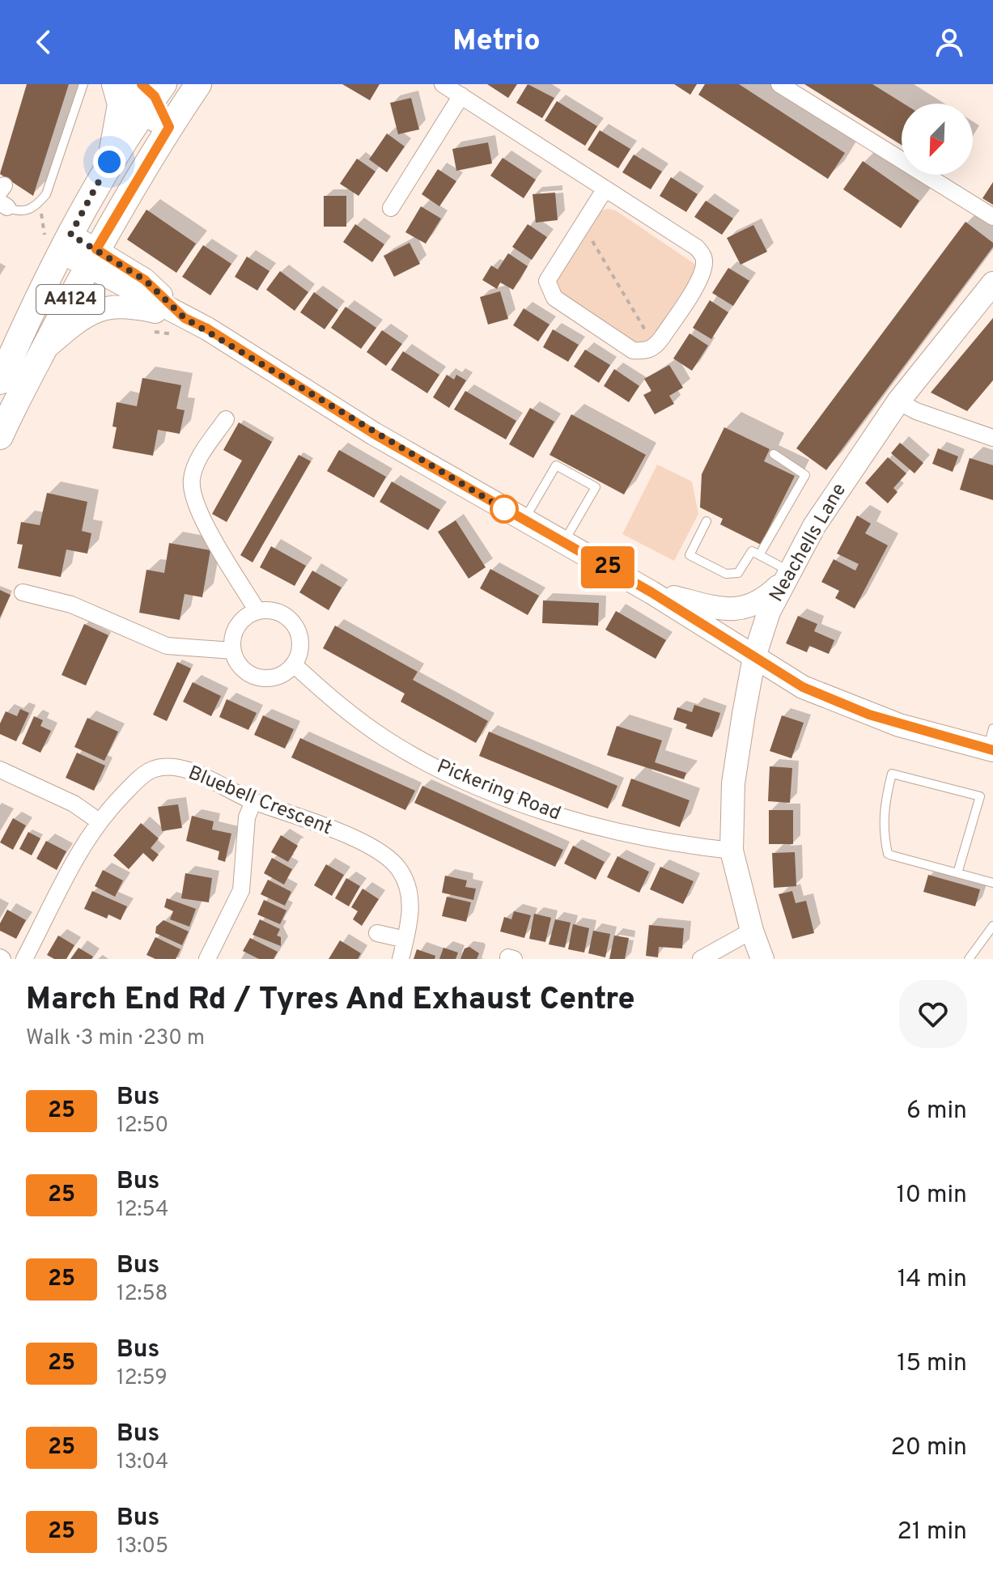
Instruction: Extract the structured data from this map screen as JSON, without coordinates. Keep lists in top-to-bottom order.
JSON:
{
  "streets": {
    "main road": ["A4124"],
    "street": ["Neachells Lane", "Pickering Road", "Bluebell Crescent"]
  },
  "crossings": [
    ["Neachells Lane", "Pickering Road"]
  ],
  "lines": ["bus line 25"],
  "north": "bottom left",
  "page": {
    "header": "Metrio",
    "on_map": "25",
    "heading": ["March End Rd / Tyres And Exhaust Centre", "Walk · 3 min · 230 m"],
    "list": [
      {
        "mark": "25",
        "name": "Bus",
        "note": "12:50",
        "value": "6 min"
      },
      {
        "mark": "25",
        "name": "Bus",
        "note": "12:54",
        "value": "10 min"
      },
      {
        "mark": "25",
        "name": "Bus",
        "note": "12:58",
        "value": "14 min"
      },
      {
        "mark": "25",
        "name": "Bus",
        "note": "12:59",
        "value": "15 min"
      },
      {
        "mark": "25",
        "name": "Bus",
        "note": "13:04",
        "value": "20 min"
      },
      {
        "mark": "25",
        "name": "Bus",
        "note": "13:05",
        "value": "21 min"
      }
    ]
  }
}
